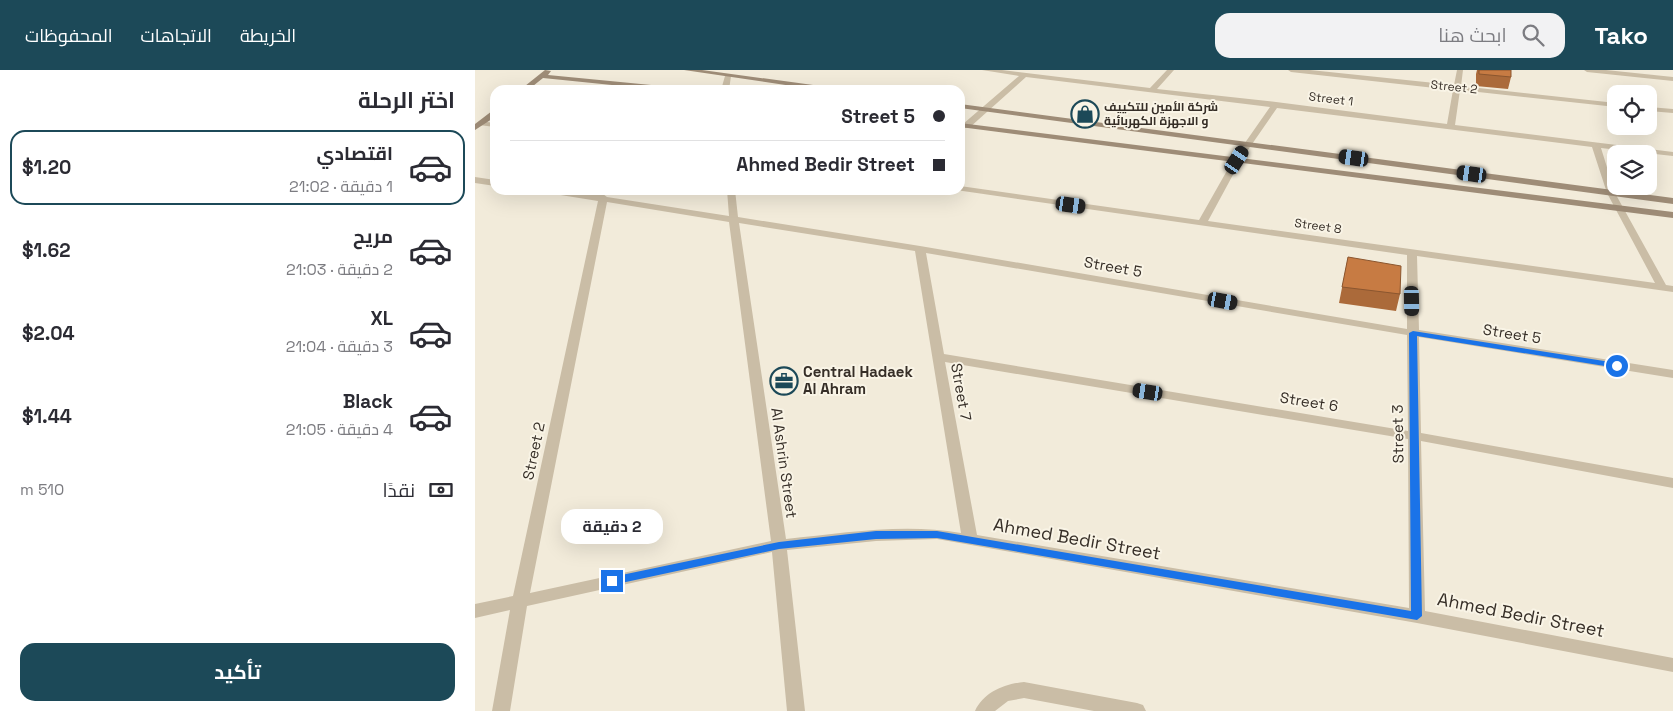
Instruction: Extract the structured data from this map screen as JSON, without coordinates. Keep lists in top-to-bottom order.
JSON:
{
  "streets": {
    "street": [
      "Street 2",
      "Street 1",
      "Street 8",
      "Street 5",
      "Street 7",
      "Street 6",
      "Street 3",
      "Al Ashrin Street",
      "Ahmed Bedir Street"
    ]
  },
  "crossings": [
    ["Street 2", "Street 5"],
    ["Street 2", "Ahmed Bedir Street"],
    ["Street 8", "Street 3"],
    ["Street 5", "Street 7"],
    ["Street 5", "Street 3"],
    ["Street 5", "Al Ashrin Street"],
    ["Street 7", "Street 6"],
    ["Street 7", "Ahmed Bedir Street"],
    ["Street 6", "Street 3"],
    ["Street 3", "Ahmed Bedir Street"],
    ["Al Ashrin Street", "Ahmed Bedir Street"]
  ],
  "places": {
    "shop": ["شركة الأمين للتكييف و الاجهزة الكهربائية"],
    "office": ["Central Hadaek Al Ahram"]
  },
  "page": {
    "header": "Tako",
    "search": "ابحث هنا",
    "nav": ["الخريطة", "الاتجاهات", "المحفوظات"],
    "heading": "اختر الرحلة",
    "banner": ["Street 5", "Ahmed Bedir Street"],
    "list": [
      {
        "name": "اقتصادي",
        "note": "1 دقيقة · 21:02",
        "value": "$1.20"
      },
      {
        "name": "مريح",
        "note": "2 دقيقة · 21:03",
        "value": "$1.62"
      },
      {
        "name": "XL",
        "note": "3 دقيقة · 21:04",
        "value": "$2.04"
      },
      {
        "name": "Black",
        "note": "4 دقيقة · 21:05",
        "value": "$1.44"
      }
    ],
    "pay": ["نقدًا", "510 m"],
    "bubble": "2 دقيقة",
    "buttons": "تأكيد"
  }
}
